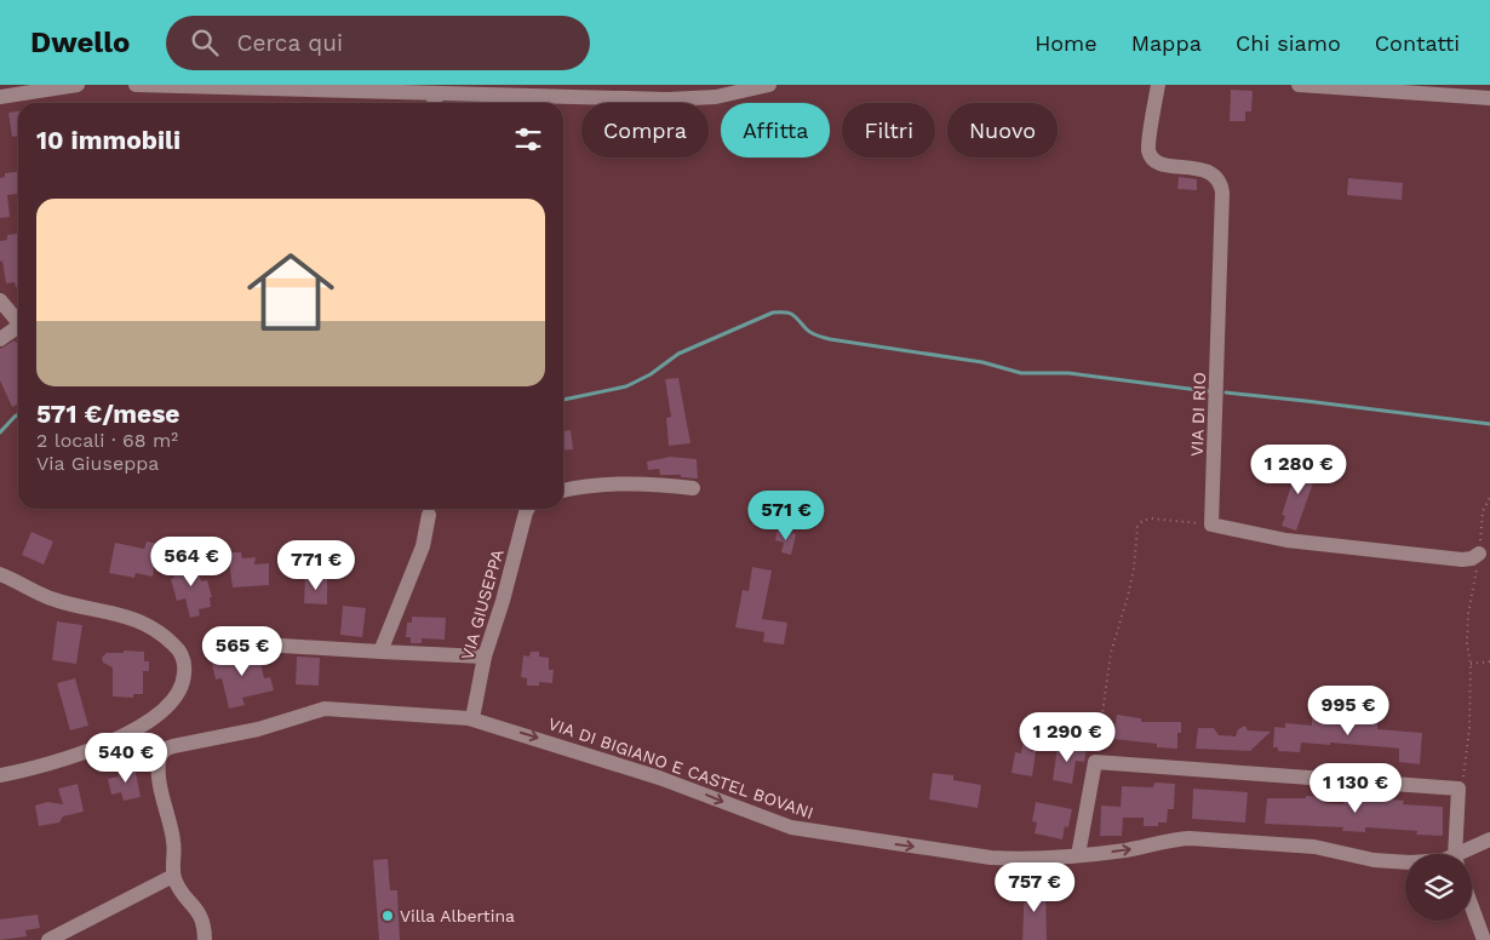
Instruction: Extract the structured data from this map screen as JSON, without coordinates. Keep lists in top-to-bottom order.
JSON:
{
  "streets": {
    "street": ["VIA DI RIO", "VIA GIUSEPPA", "VIA DI BIGIANO E CASTEL BOVANI"]
  },
  "crossings": [
    ["VIA GIUSEPPA", "VIA DI BIGIANO E CASTEL BOVANI"]
  ],
  "places": ["Villa Albertina"],
  "page": {
    "header": "Dwello",
    "search": "Cerca qui",
    "nav": [
      "Home",
      "Mappa",
      "Chi siamo",
      "Contatti"
    ],
    "chip": [
      "Compra",
      "Affitta",
      "Filtri",
      "Nuovo"
    ],
    "heading": "10 immobili",
    "list": [
      {
        "name": "571 €/mese",
        "note": "2 locali · 68 m² · Via Giuseppa"
      }
    ],
    "price": [
      "1 280 €",
      "571 €",
      "564 €",
      "771 €",
      "565 €",
      "995 €",
      "1 290 €",
      "540 €",
      "1 130 €",
      "757 €"
    ]
  }
}
